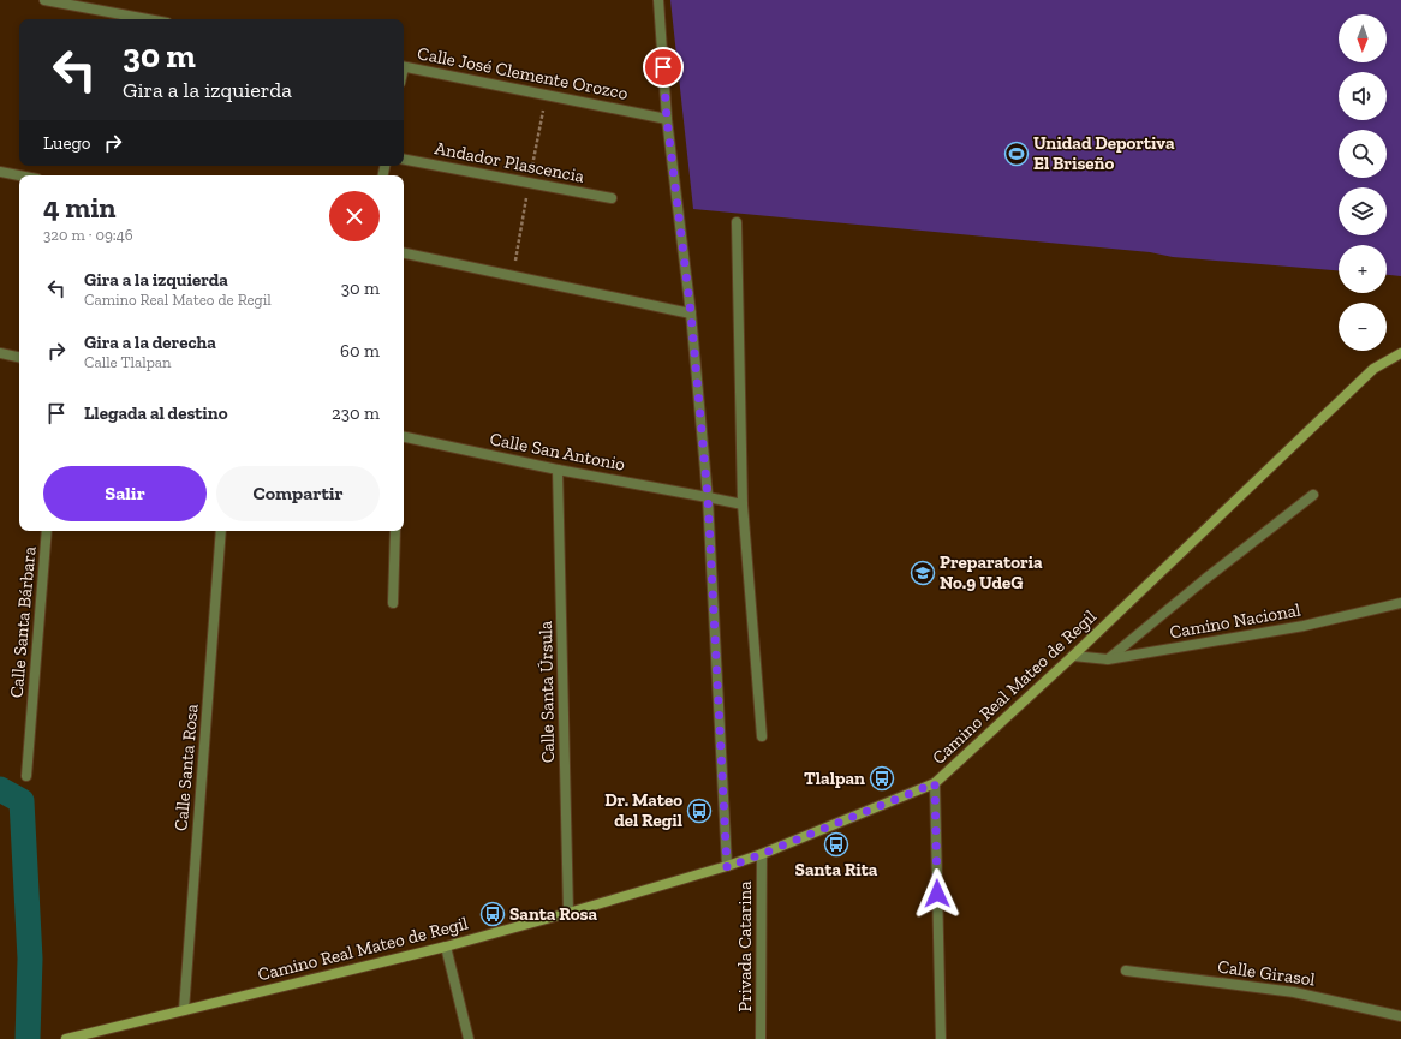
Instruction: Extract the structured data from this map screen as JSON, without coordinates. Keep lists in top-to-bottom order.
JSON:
{
  "streets": {
    "street": [
      "Calle José Clemente Orozco",
      "Andador Plascencia",
      "Calle San Antonio",
      "Camino Nacional",
      "Calle Santa Bárbara",
      "Camino Real Mateo de Regil",
      "Calle Santa Úrsula",
      "Calle Santa Rosa",
      "Privada Catarina",
      "Calle Girasol"
    ]
  },
  "crossings": [
    ["Calle San Antonio", "Calle Santa Úrsula"],
    ["Camino Nacional", "Camino Real Mateo de Regil"],
    ["Camino Real Mateo de Regil", "Calle Santa Úrsula"],
    ["Camino Real Mateo de Regil", "Calle Santa Rosa"],
    ["Camino Real Mateo de Regil", "Privada Catarina"]
  ],
  "places": {
    "sports": ["Unidad Deportiva El Briseño"],
    "school or university": ["Preparatoria No.9 UdeG"],
    "bus stop": [
      "Tlalpan",
      "Dr. Mateo del Regil",
      "Santa Rita",
      "Santa Rosa"
    ]
  },
  "north": "bottom",
  "page": {
    "map_buttons": ["+", "−"],
    "turn": ["30 m", "Gira a la izquierda"],
    "then": "Luego",
    "heading": ["4 min", "320 m · 09:46"],
    "list": [
      {
        "name": "Gira a la izquierda",
        "note": "Camino Real Mateo de Regil",
        "value": "30 m"
      },
      {
        "name": "Gira a la derecha",
        "note": "Calle Tlalpan",
        "value": "60 m"
      },
      {
        "name": "Llegada al destino",
        "value": "230 m"
      }
    ],
    "buttons": ["Salir", "Compartir"]
  }
}
